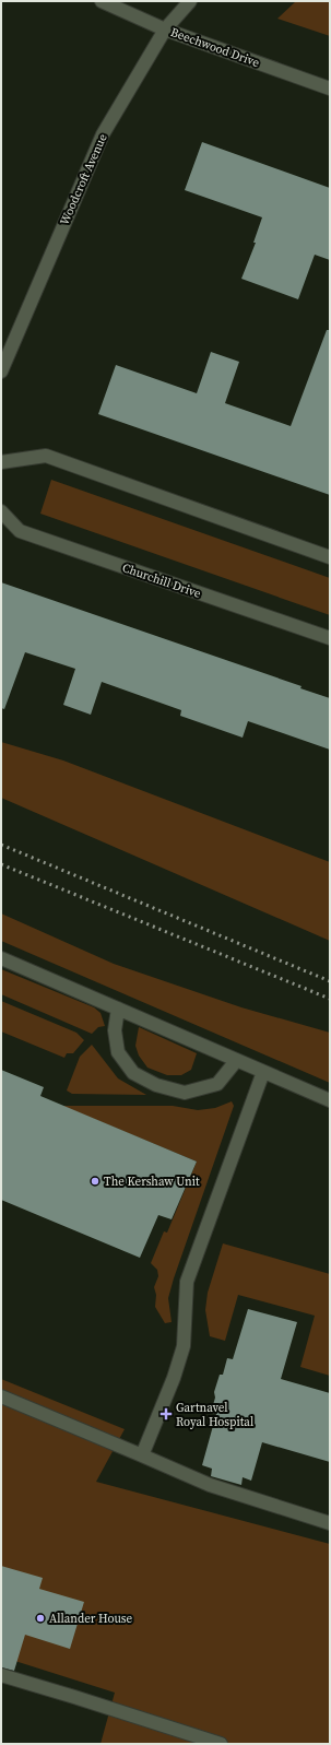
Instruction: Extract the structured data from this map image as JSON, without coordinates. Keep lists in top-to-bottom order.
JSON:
{
  "streets": {
    "street": ["Beechwood Drive", "Woodcroft Avenue", "Churchill Drive"]
  },
  "crossings": [
    ["Beechwood Drive", "Woodcroft Avenue"]
  ],
  "places": {
    "other": ["The Kershaw Unit", "Allander House"],
    "health": ["Gartnavel Royal Hospital"]
  }
}
